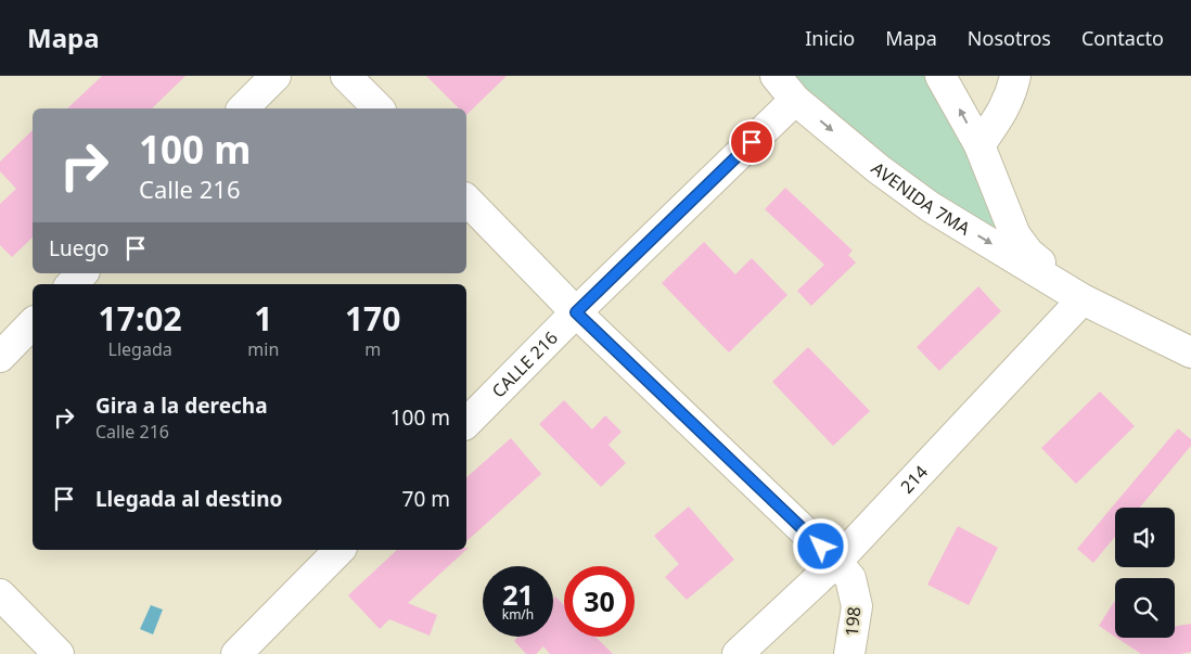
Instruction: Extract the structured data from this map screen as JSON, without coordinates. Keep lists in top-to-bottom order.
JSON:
{
  "streets": {
    "street": [
      "AVENIDA 7MA",
      "CALLE 216",
      "214",
      "198"
    ]
  },
  "crossings": [
    ["AVENIDA 7MA", "CALLE 216"],
    ["AVENIDA 7MA", "214"],
    ["CALLE 216", "198"],
    ["214", "198"]
  ],
  "page": {
    "header": "Mapa",
    "nav": [
      "Inicio",
      "Mapa",
      "Nosotros",
      "Contacto"
    ],
    "turn": ["100 m", "Calle 216"],
    "then": "Luego",
    "eta": [
      "17:02",
      "Llegada",
      "1",
      "min",
      "170",
      "m"
    ],
    "list": [
      {
        "name": "Gira a la derecha",
        "note": "Calle 216",
        "value": "100 m"
      },
      {
        "name": "Llegada al destino",
        "value": "70 m"
      }
    ],
    "speed": "21 km/h",
    "limit": "30"
  }
}
